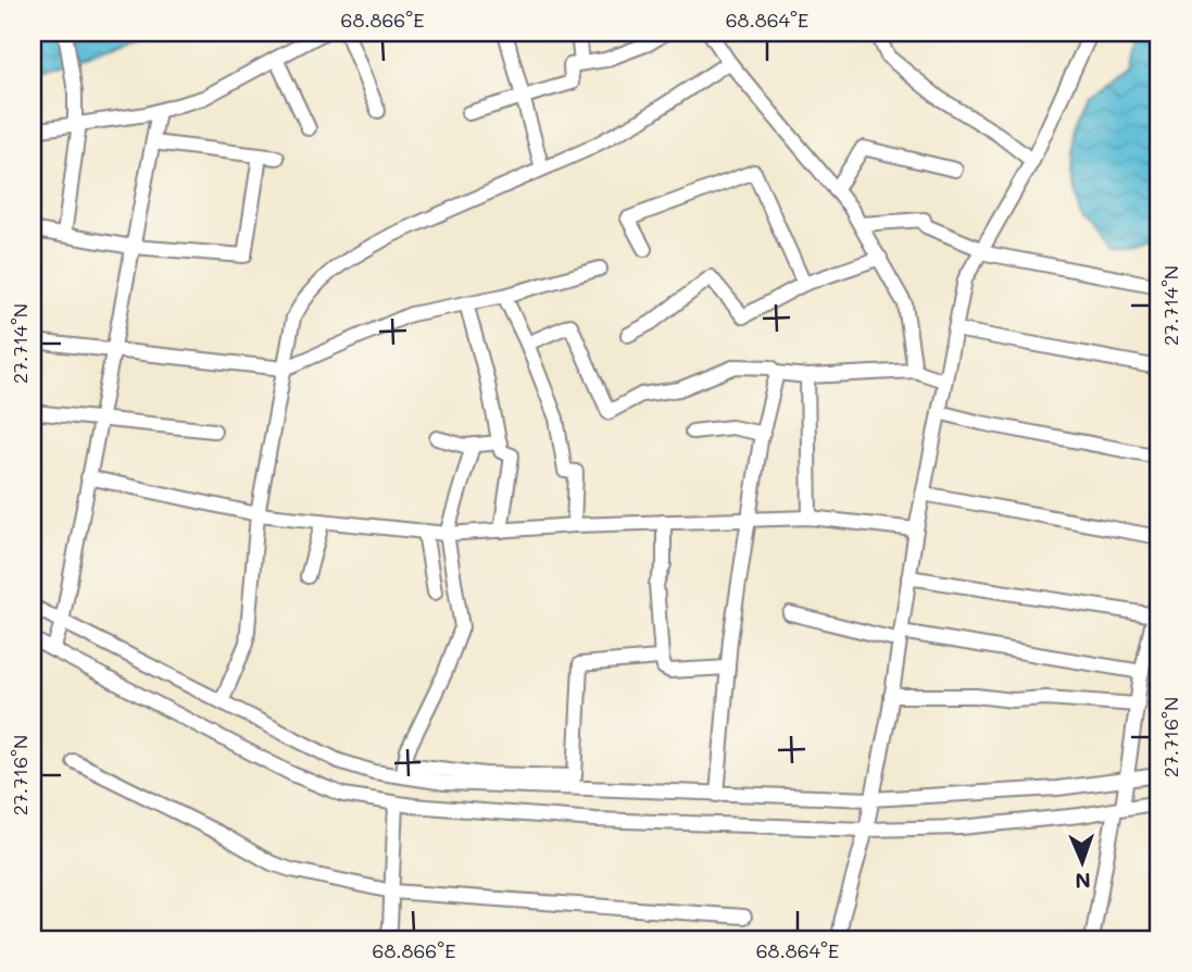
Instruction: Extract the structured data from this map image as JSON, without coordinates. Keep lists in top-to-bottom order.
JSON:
{
  "north": "bottom",
  "coordinates": [
    "68.866°E",
    "68.864°E",
    "27.714°N",
    "27.716°N"
  ]
}
